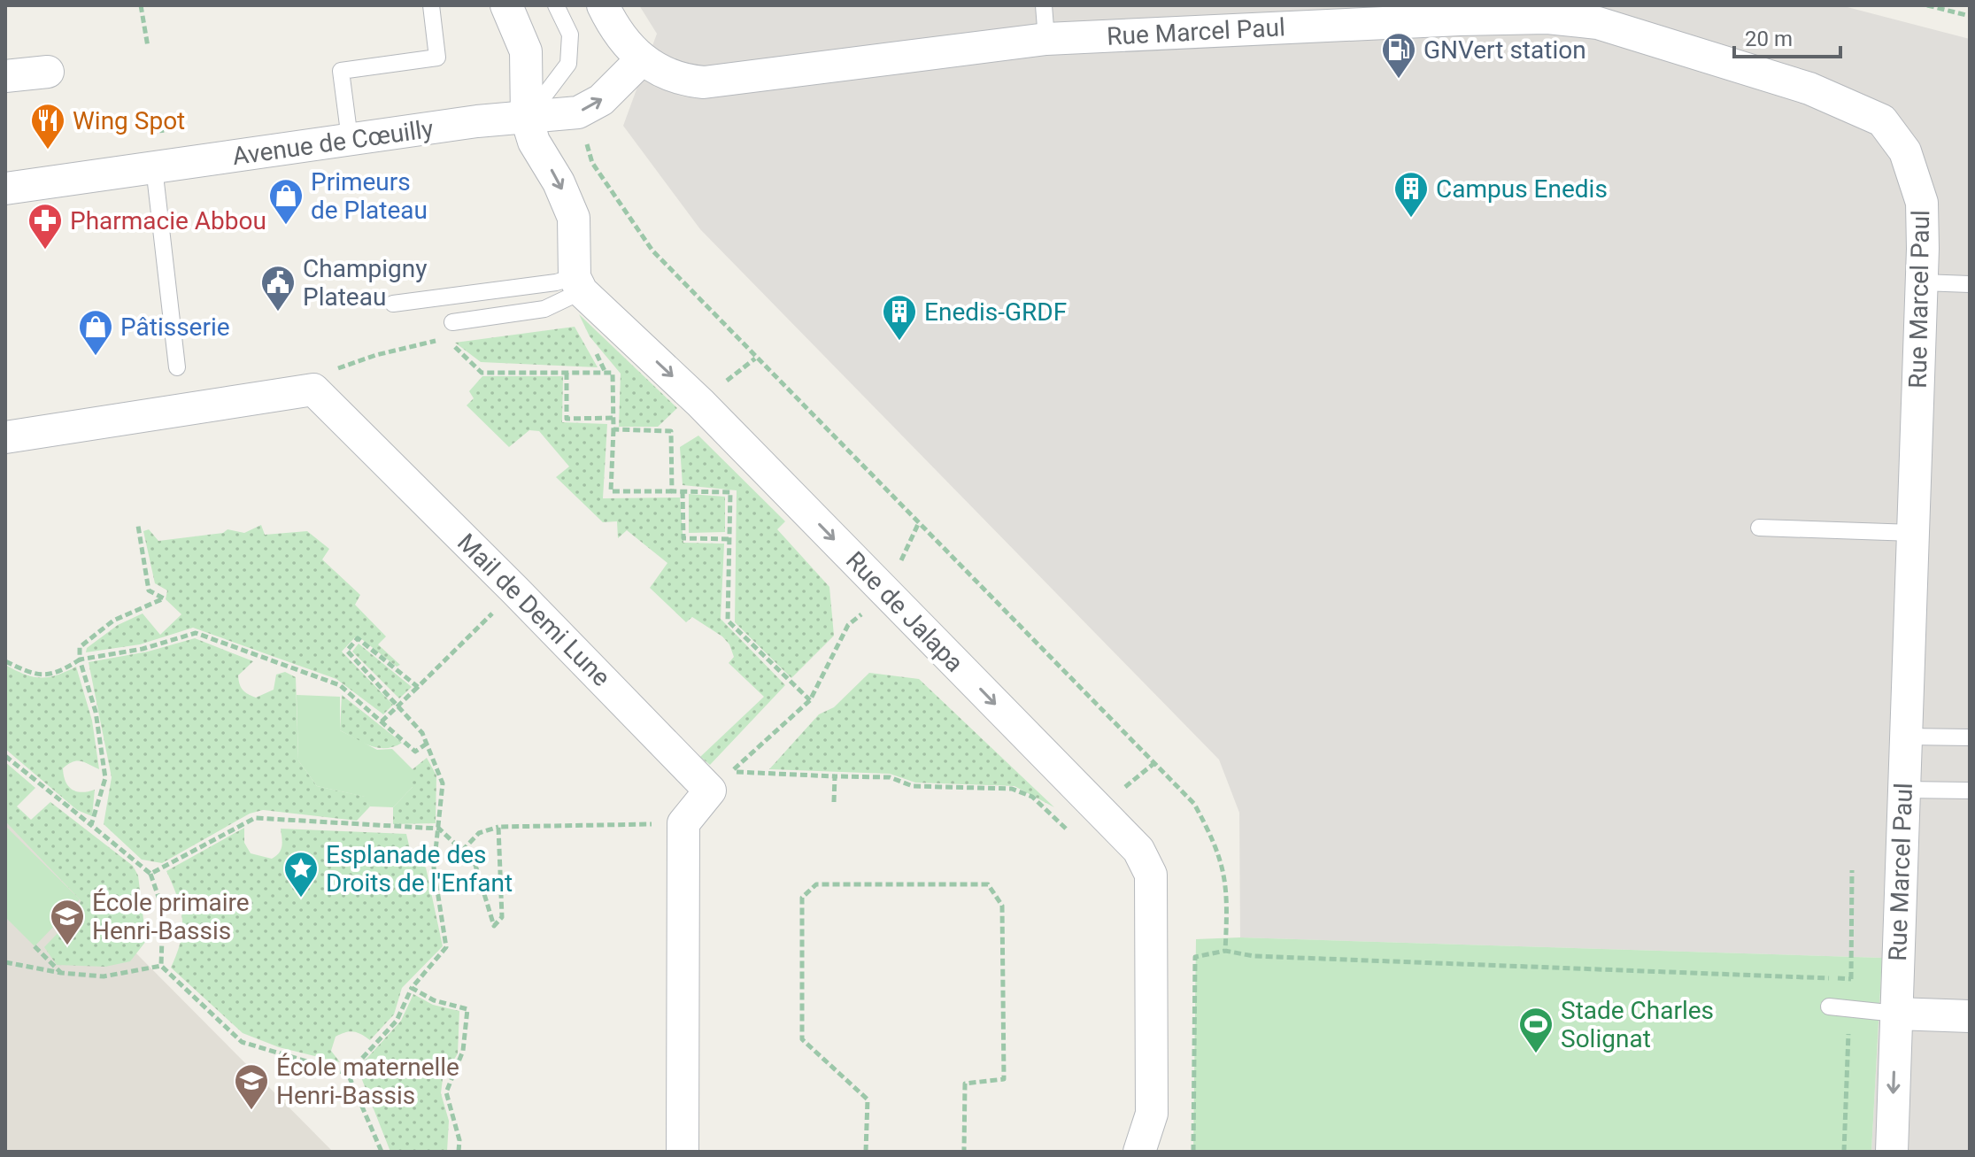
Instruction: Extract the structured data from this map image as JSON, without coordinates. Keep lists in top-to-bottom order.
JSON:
{
  "streets": {
    "street": [
      "Rue Marcel Paul",
      "Avenue de Cœuilly",
      "Mail de Demi Lune",
      "Rue de Jalapa"
    ]
  },
  "crossings": [
    ["Rue Marcel Paul", "Avenue de Cœuilly"]
  ],
  "one_way": ["Rue de Jalapa"],
  "places": {
    "fuel station": ["GNVert station"],
    "restaurant": ["Wing Spot"],
    "building": ["Campus Enedis", "Enedis-GRDF"],
    "shop": ["Primeurs de Plateau", "Pâtisserie"],
    "pharmacy": ["Pharmacie Abbou"],
    "public building": ["Champigny Plateau"],
    "place": ["Esplanade des Droits de l'Enfant"],
    "school or university": ["École primaire Henri-Bassis", "École maternelle Henri-Bassis"],
    "sports": ["Stade Charles Solignat"]
  },
  "scale_bar": "20 m"
}
